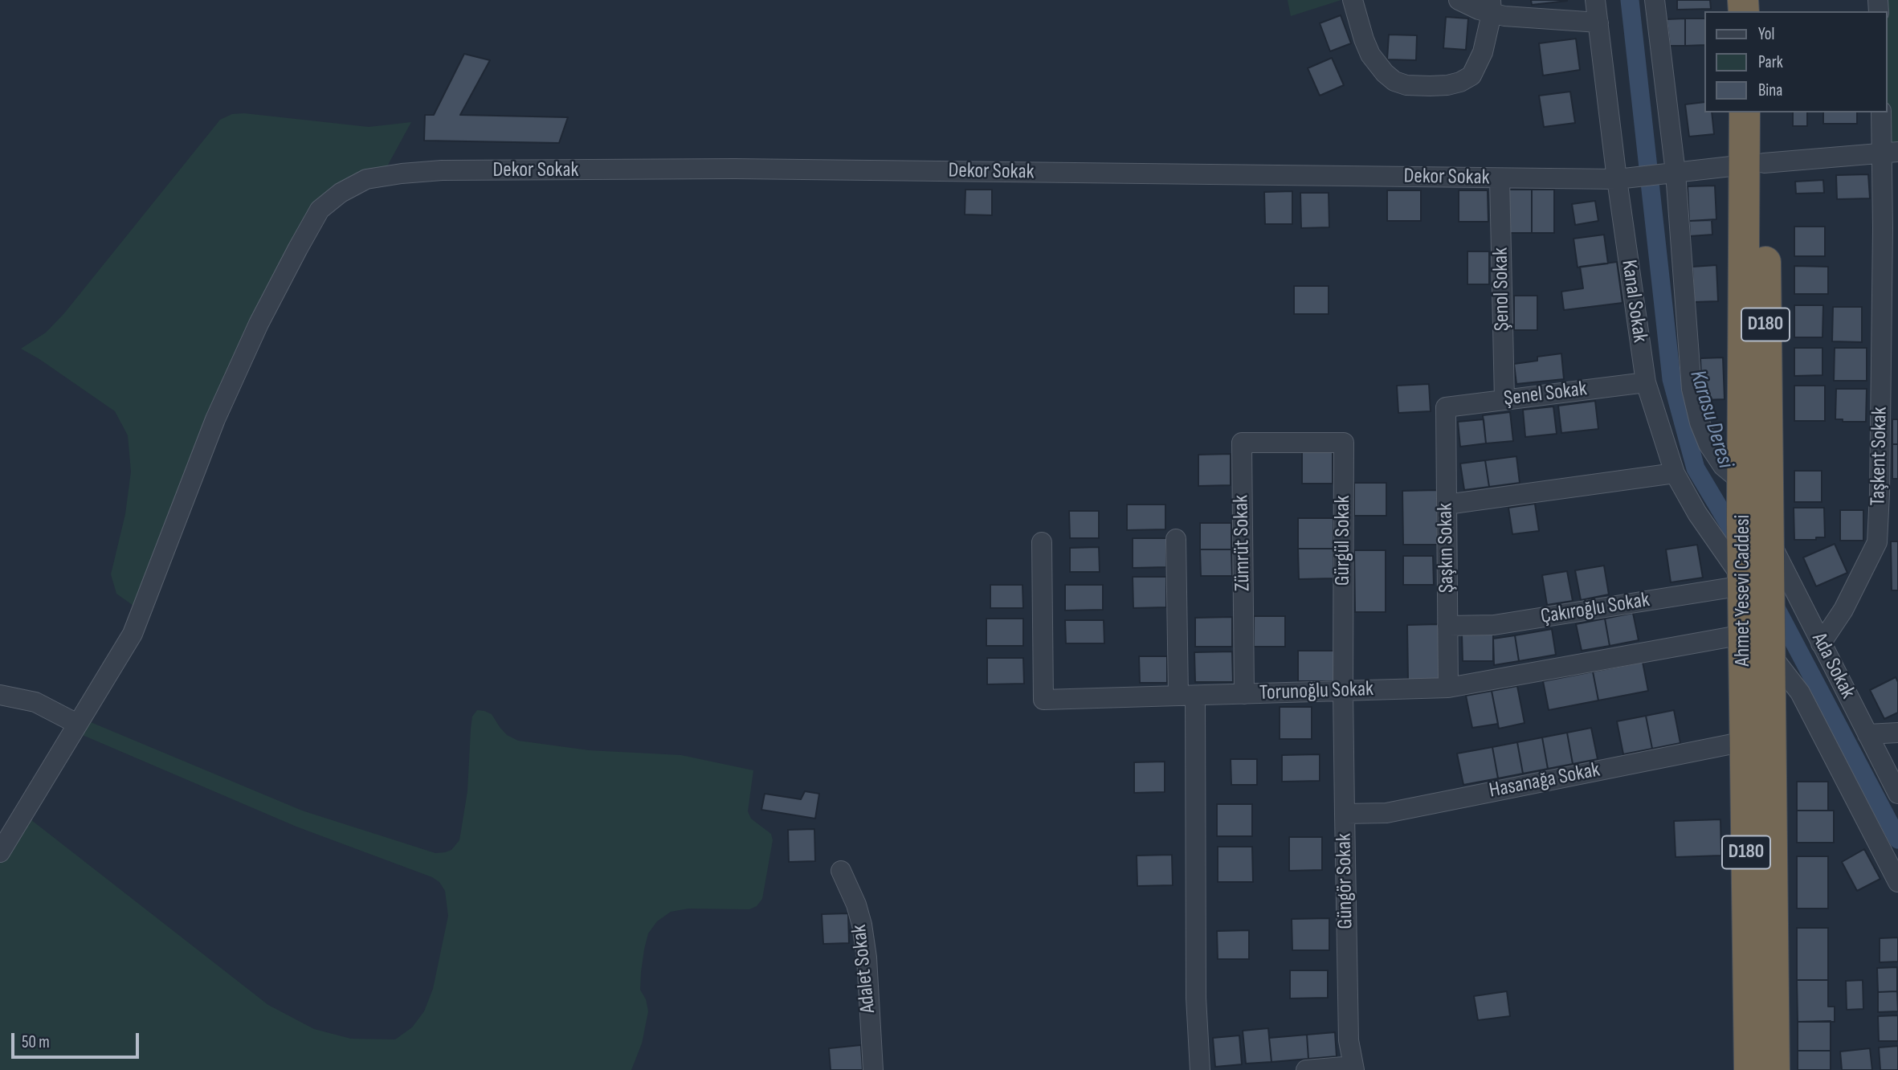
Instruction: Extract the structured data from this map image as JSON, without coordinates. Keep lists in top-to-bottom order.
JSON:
{
  "streets": {
    "highway": ["D180", "Ahmet Yesevi Caddesi"],
    "street": [
      "Dekor Sokak",
      "Şenol Sokak",
      "Kanal Sokak",
      "Şenel Sokak",
      "Taşkent Sokak",
      "Gürgül Sokak",
      "Zümrüt Sokak",
      "Şaşkın Sokak",
      "Çakıroğlu Sokak",
      "Ada Sokak",
      "Torunoğlu Sokak",
      "Hasanağa Sokak",
      "Güngör Sokak",
      "Adalet Sokak"
    ]
  },
  "crossings": [
    ["Dekor Sokak", "Şenol Sokak"],
    ["Dekor Sokak", "Kanal Sokak"],
    ["Dekor Sokak", "Taşkent Sokak"],
    ["Dekor Sokak", "Ahmet Yesevi Caddesi"],
    ["Şenol Sokak", "Şenel Sokak"],
    ["Kanal Sokak", "Şenel Sokak"],
    ["Kanal Sokak", "Ahmet Yesevi Caddesi"],
    ["Kanal Sokak", "Çakıroğlu Sokak"],
    ["Şenel Sokak", "Şaşkın Sokak"],
    ["Taşkent Sokak", "Ada Sokak"],
    ["Gürgül Sokak", "Zümrüt Sokak"],
    ["Gürgül Sokak", "Torunoğlu Sokak"],
    ["Gürgül Sokak", "Güngör Sokak"],
    ["Zümrüt Sokak", "Torunoğlu Sokak"],
    ["Şaşkın Sokak", "Çakıroğlu Sokak"],
    ["Şaşkın Sokak", "Torunoğlu Sokak"],
    ["Ahmet Yesevi Caddesi", "Çakıroğlu Sokak"],
    ["Ahmet Yesevi Caddesi", "Ada Sokak"],
    ["Ahmet Yesevi Caddesi", "Torunoğlu Sokak"],
    ["Ahmet Yesevi Caddesi", "Hasanağa Sokak"],
    ["Torunoğlu Sokak", "Güngör Sokak"],
    ["Hasanağa Sokak", "Güngör Sokak"]
  ],
  "water": ["Karasu Deresi"],
  "legend": ["Yol", "Park", "Bina"],
  "scale_bar": "50 m"
}
